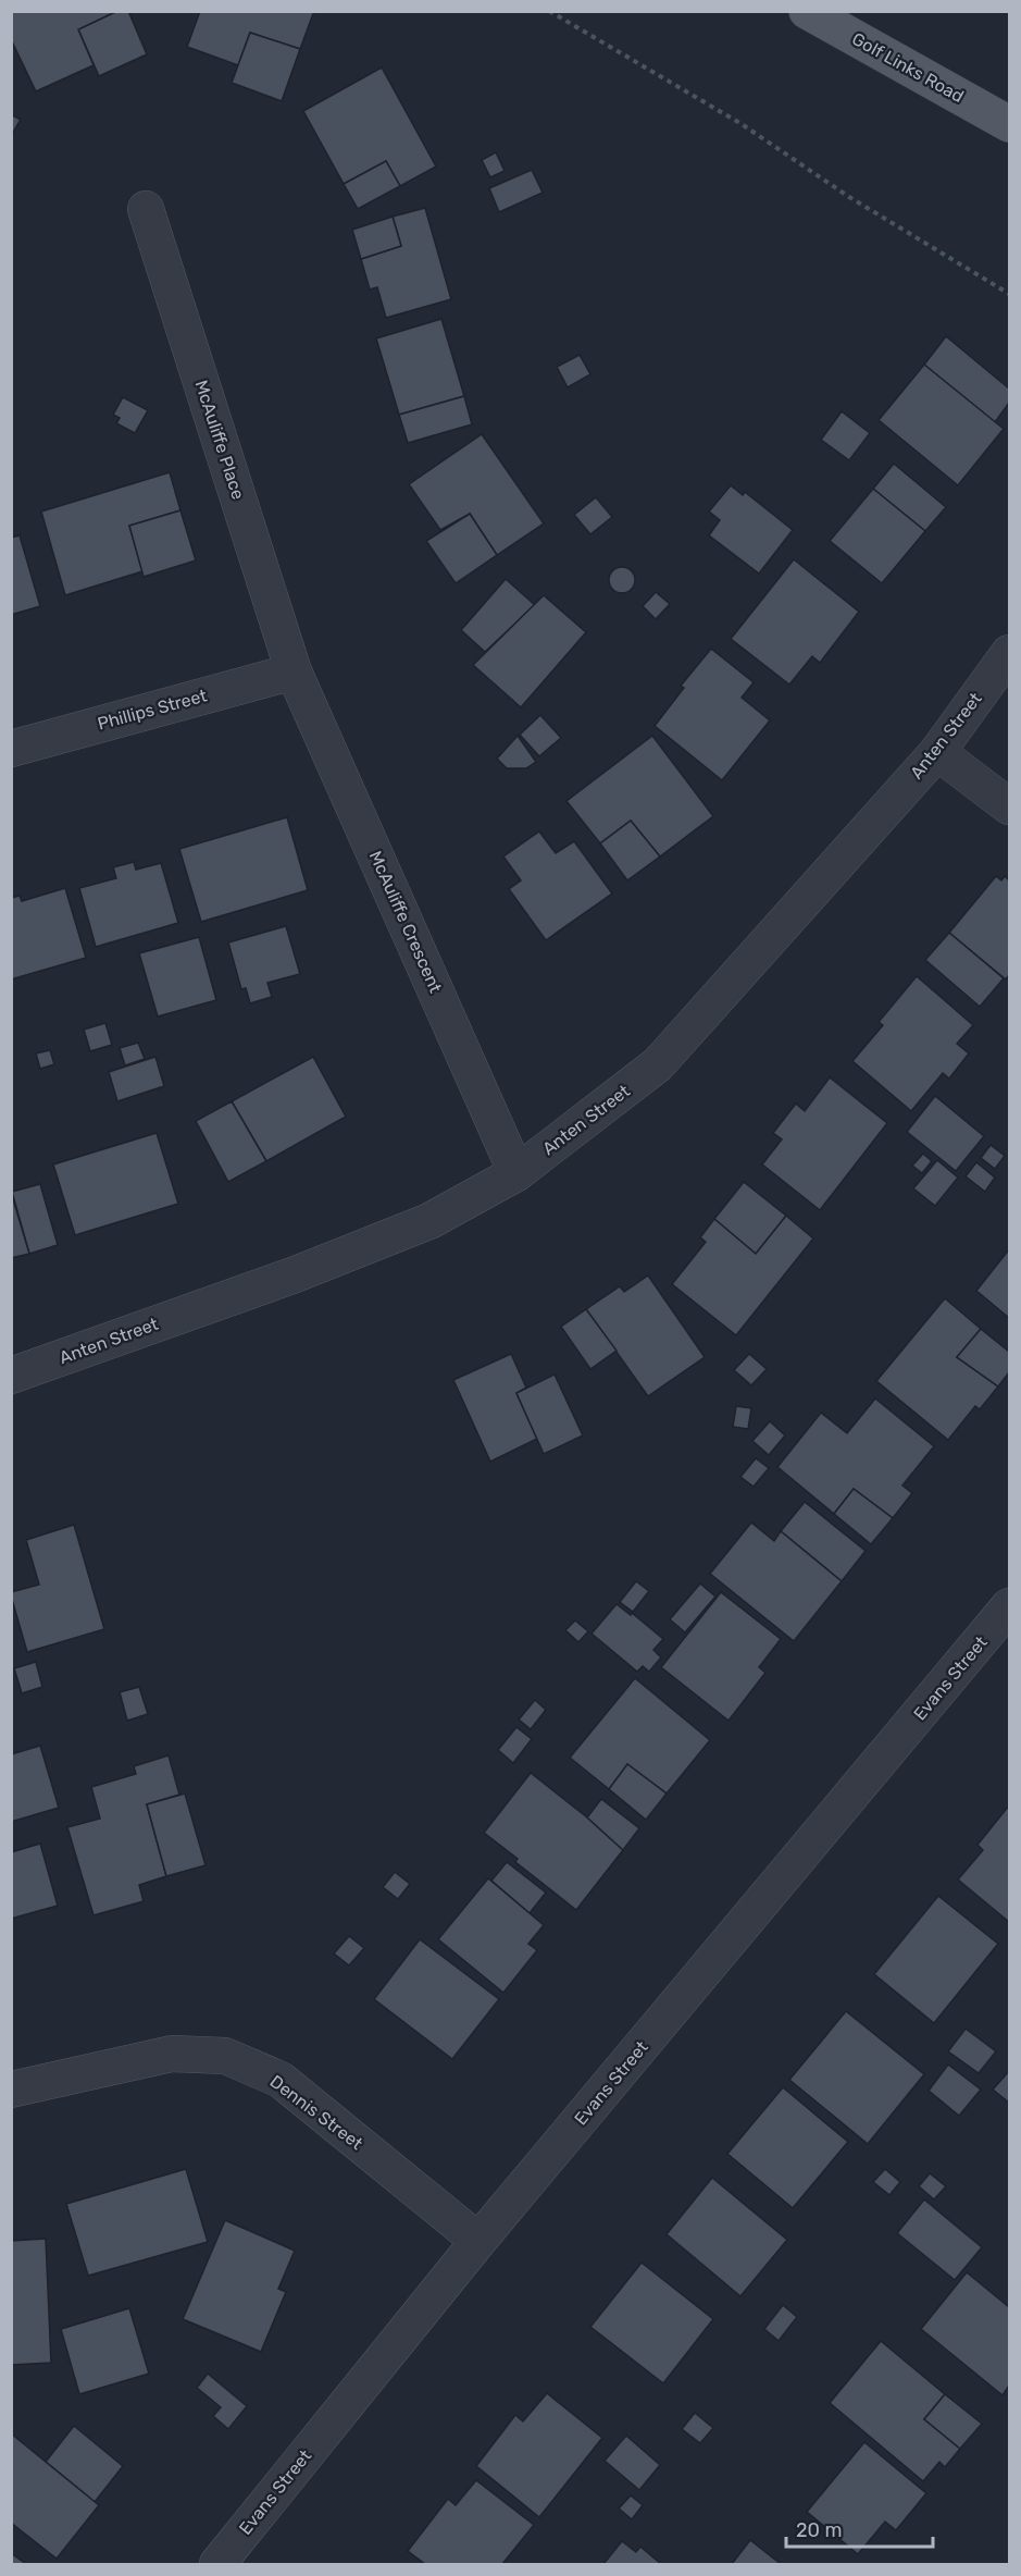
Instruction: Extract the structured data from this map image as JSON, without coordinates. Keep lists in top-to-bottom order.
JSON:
{
  "streets": {
    "main road": ["Golf Links Road"],
    "street": [
      "McAuliffe Place",
      "Phillips Street",
      "Anten Street",
      "McAuliffe Crescent",
      "Evans Street",
      "Dennis Street"
    ]
  },
  "crossings": [
    ["McAuliffe Place", "Phillips Street"],
    ["McAuliffe Place", "McAuliffe Crescent"],
    ["Phillips Street", "McAuliffe Crescent"],
    ["Anten Street", "McAuliffe Crescent"],
    ["Evans Street", "Dennis Street"]
  ],
  "scale_bar": "20 m"
}
